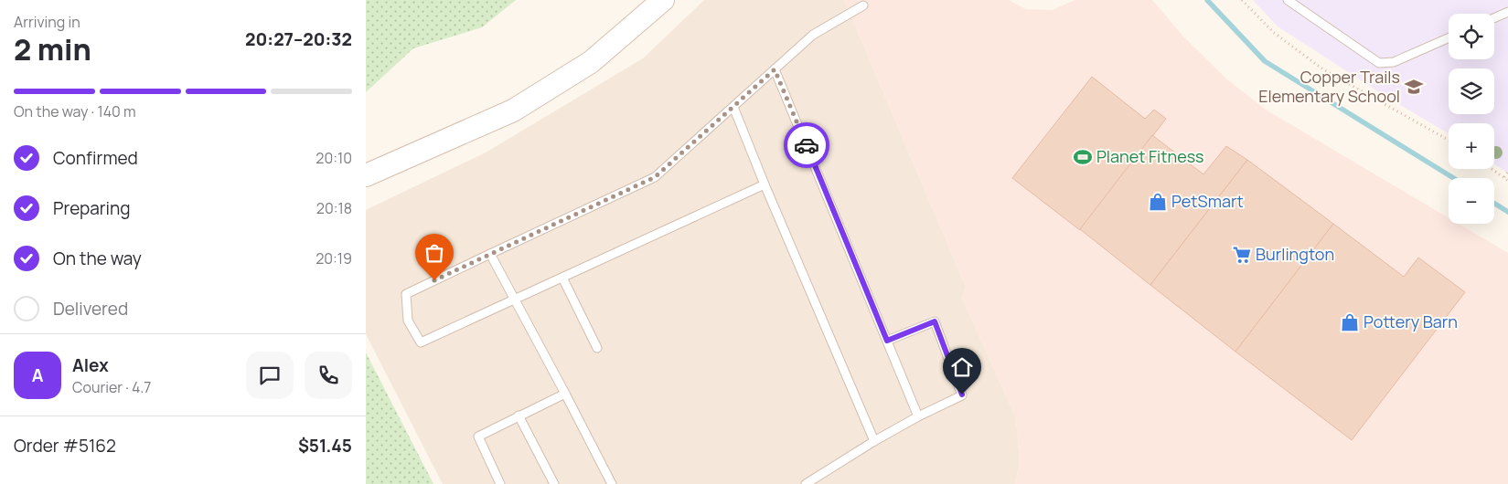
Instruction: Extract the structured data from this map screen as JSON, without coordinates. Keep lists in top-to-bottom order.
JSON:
{
  "places": {
    "school or university": ["Copper Trails Elementary School"],
    "sports": ["Planet Fitness"],
    "shop": ["PetSmart", "Pottery Barn"],
    "supermarket": ["Burlington"]
  },
  "page": {
    "heading": ["2 min", "Arriving in", "20:27–20:32"],
    "panel": [
      "Alex",
      "Courier · 4.7",
      "Order #5162",
      "$51.45"
    ],
    "map_buttons": ["+", "−"],
    "bar": "On the way · 140 m",
    "list": [
      ["Confirmed", "20:10"],
      ["Preparing", "20:18"],
      ["On the way", "20:19"],
      "Delivered"
    ],
    "round": "A"
  }
}
